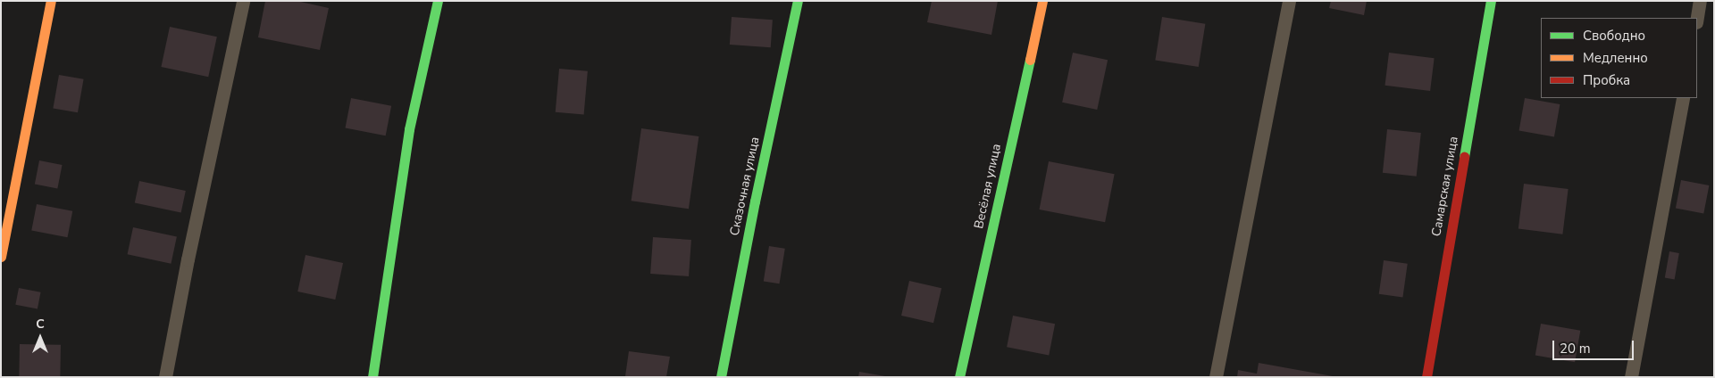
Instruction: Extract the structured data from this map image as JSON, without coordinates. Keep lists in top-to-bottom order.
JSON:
{
  "streets": {
    "street": ["Сказочная улица", "Весёлая улица", "Самарская улица"]
  },
  "legend": ["Свободно", "Медленно", "Пробка"],
  "scale_bar": "20 m",
  "north": "top"
}
